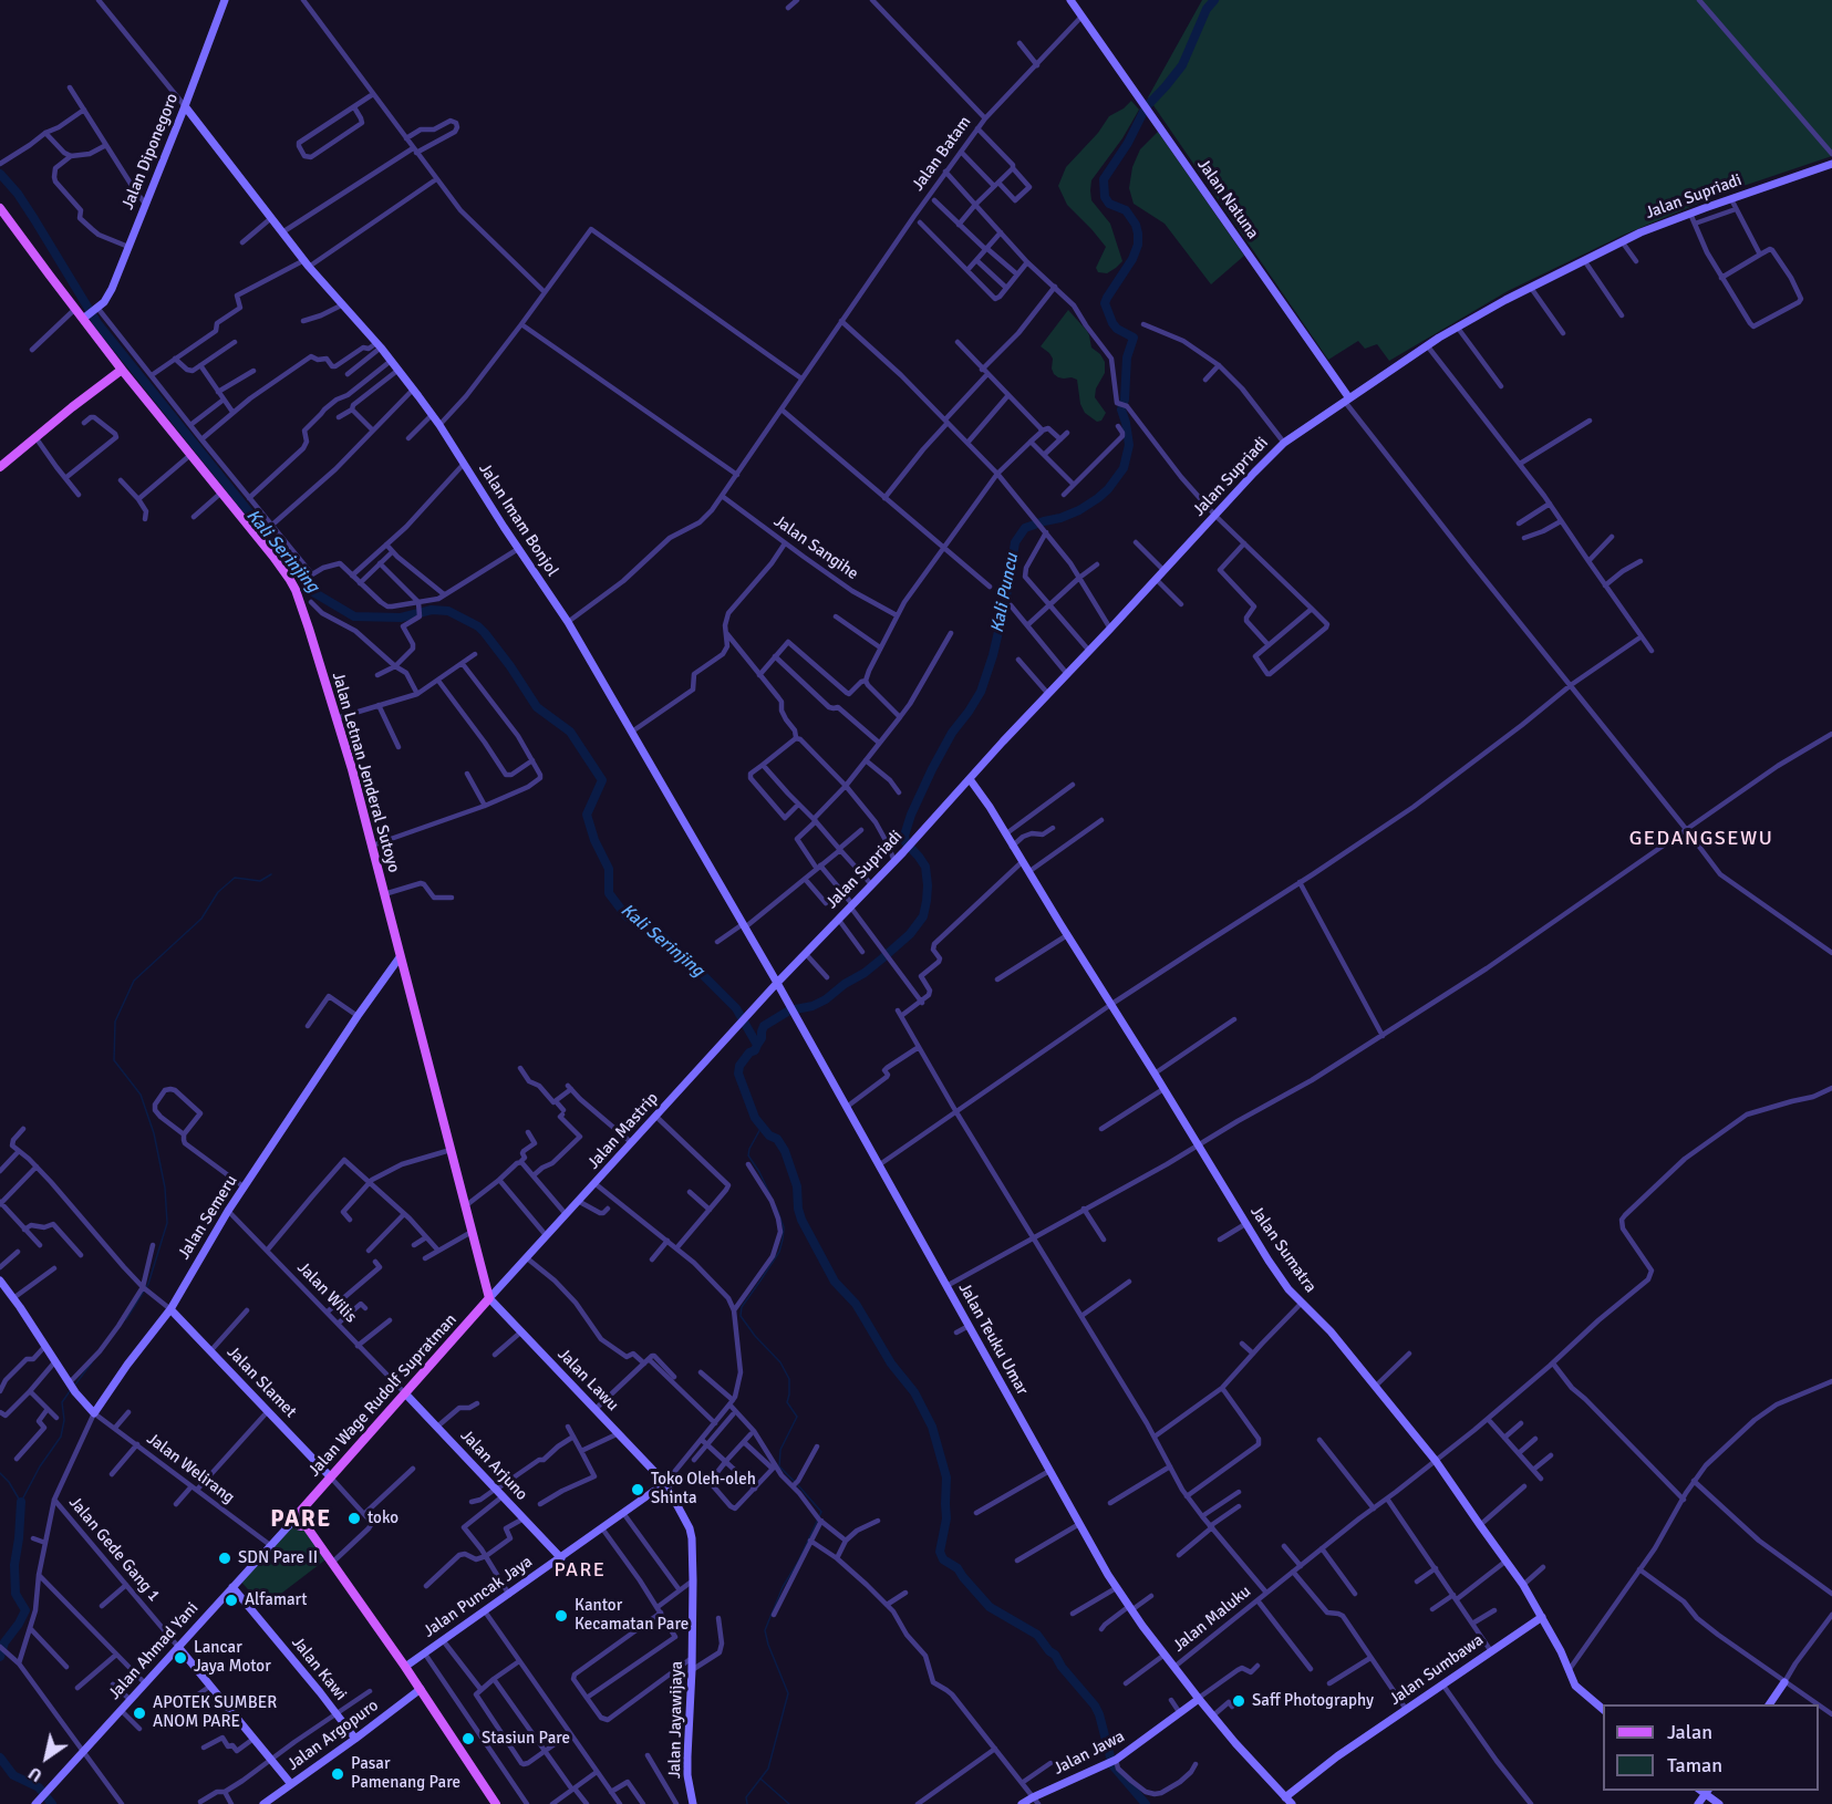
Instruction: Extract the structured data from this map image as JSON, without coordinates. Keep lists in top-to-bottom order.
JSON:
{
  "streets": {
    "main road": [
      "Jalan Diponegoro",
      "Jalan Supriadi",
      "Jalan Natuna",
      "Jalan Imam Bonjol",
      "Jalan Letnan Jenderal Sutoyo",
      "Jalan Mastrip",
      "Jalan Semeru",
      "Jalan Sumatra",
      "Jalan Teuku Umar",
      "Jalan Lawu",
      "Jalan Slamet",
      "Jalan Wage Rudolf Supratman",
      "Jalan Arjuno",
      "Jalan Puncak Jaya",
      "Jalan Ahmad Yani",
      "Jalan Kawi",
      "Jalan Sumbawa",
      "Jalan Jayawijaya",
      "Jalan Argopuro",
      "Jalan Jawa"
    ],
    "street": [
      "Jalan Batam",
      "Jalan Sangihe",
      "Jalan Wilis",
      "Jalan Welirang",
      "Jalan Gede Gang 1",
      "Jalan Maluku"
    ]
  },
  "crossings": [
    ["Jalan Diponegoro", "Jalan Imam Bonjol"],
    ["Jalan Diponegoro", "Jalan Letnan Jenderal Sutoyo"],
    ["Jalan Batam", "Jalan Natuna"],
    ["Jalan Batam", "Jalan Imam Bonjol"],
    ["Jalan Batam", "Jalan Sangihe"],
    ["Jalan Supriadi", "Jalan Natuna"],
    ["Jalan Supriadi", "Jalan Imam Bonjol"],
    ["Jalan Supriadi", "Jalan Mastrip"],
    ["Jalan Supriadi", "Jalan Sumatra"],
    ["Jalan Supriadi", "Jalan Teuku Umar"],
    ["Jalan Imam Bonjol", "Jalan Mastrip"],
    ["Jalan Imam Bonjol", "Jalan Teuku Umar"],
    ["Jalan Letnan Jenderal Sutoyo", "Jalan Mastrip"],
    ["Jalan Letnan Jenderal Sutoyo", "Jalan Semeru"],
    ["Jalan Letnan Jenderal Sutoyo", "Jalan Lawu"],
    ["Jalan Letnan Jenderal Sutoyo", "Jalan Wage Rudolf Supratman"],
    ["Jalan Mastrip", "Jalan Teuku Umar"],
    ["Jalan Mastrip", "Jalan Lawu"],
    ["Jalan Mastrip", "Jalan Wage Rudolf Supratman"],
    ["Jalan Semeru", "Jalan Wilis"],
    ["Jalan Semeru", "Jalan Slamet"],
    ["Jalan Semeru", "Jalan Welirang"],
    ["Jalan Semeru", "Jalan Gede Gang 1"],
    ["Jalan Sumatra", "Jalan Maluku"],
    ["Jalan Sumatra", "Jalan Sumbawa"],
    ["Jalan Wilis", "Jalan Wage Rudolf Supratman"],
    ["Jalan Wilis", "Jalan Arjuno"],
    ["Jalan Teuku Umar", "Jalan Maluku"],
    ["Jalan Teuku Umar", "Jalan Sumbawa"],
    ["Jalan Teuku Umar", "Jalan Jawa"],
    ["Jalan Lawu", "Jalan Wage Rudolf Supratman"],
    ["Jalan Lawu", "Jalan Puncak Jaya"],
    ["Jalan Lawu", "Jalan Jayawijaya"],
    ["Jalan Slamet", "Jalan Wage Rudolf Supratman"],
    ["Jalan Wage Rudolf Supratman", "Jalan Arjuno"],
    ["Jalan Wage Rudolf Supratman", "Jalan Ahmad Yani"],
    ["Jalan Arjuno", "Jalan Puncak Jaya"],
    ["Jalan Welirang", "Jalan Ahmad Yani"],
    ["Jalan Gede Gang 1", "Jalan Ahmad Yani"],
    ["Jalan Puncak Jaya", "Jalan Jayawijaya"],
    ["Jalan Ahmad Yani", "Jalan Kawi"],
    ["Jalan Kawi", "Jalan Argopuro"]
  ],
  "districts": ["GEDANGSEWU", "PARE", "PARE"],
  "water": ["Kali Serinjing", "Kali Puncu"],
  "places": [
    "Toko Oleh-oleh Shinta",
    "toko",
    "SDN Pare II",
    "Alfamart",
    "Kantor Kecamatan Pare",
    "Lancar Jaya Motor",
    "Saff Photography",
    "APOTEK SUMBER ANOM PARE",
    "Stasiun Pare",
    "Pasar Pamenang Pare"
  ],
  "legend": ["Jalan", "Taman"],
  "north": "bottom left"
}
